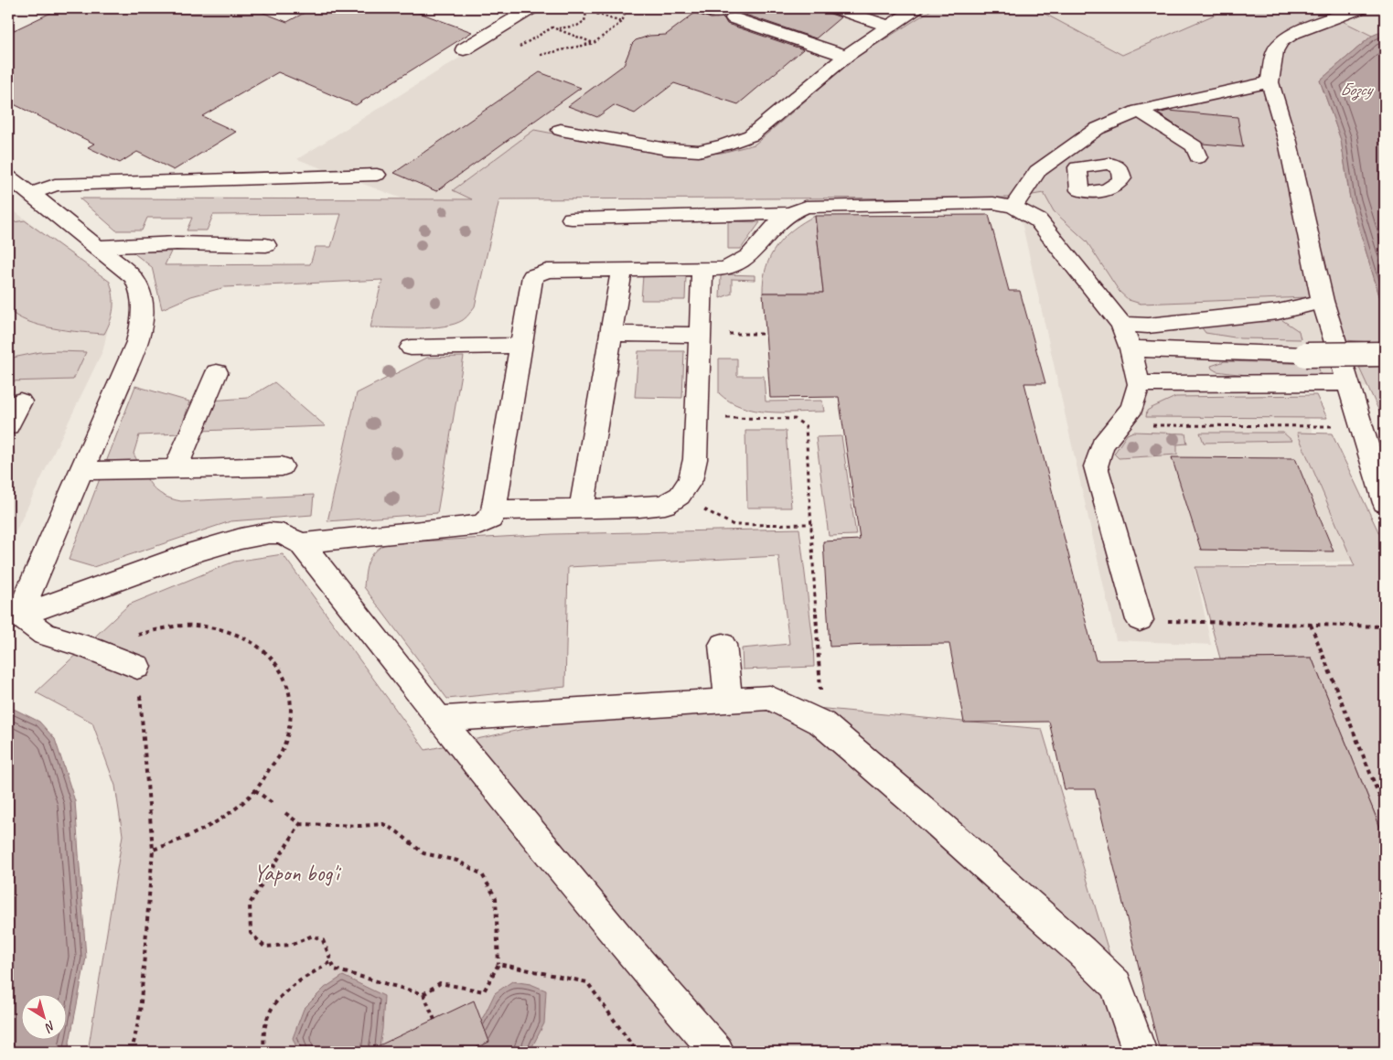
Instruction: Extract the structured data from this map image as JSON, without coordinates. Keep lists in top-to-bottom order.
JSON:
{
  "water": ["Бозсу"],
  "parks": ["Yapon bog'i"],
  "north": "bottom right"
}
